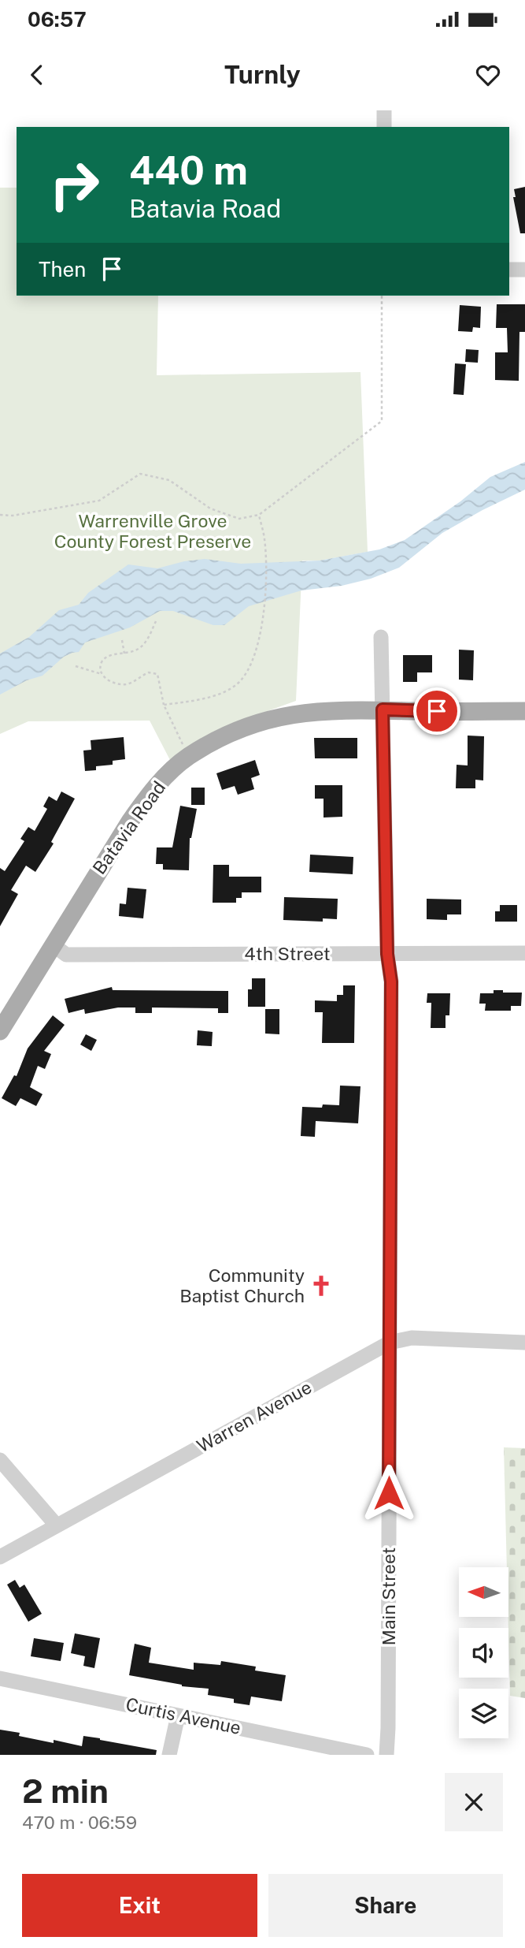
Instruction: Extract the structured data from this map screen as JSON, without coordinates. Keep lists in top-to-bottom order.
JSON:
{
  "streets": {
    "main road": ["Batavia Road"],
    "street": [
      "4th Street",
      "Warren Avenue",
      "Main Street",
      "Curtis Avenue"
    ]
  },
  "crossings": [
    ["Batavia Road", "4th Street"],
    ["Batavia Road", "Main Street"],
    ["4th Street", "Main Street"],
    ["Warren Avenue", "Main Street"]
  ],
  "parks": ["Warrenville Grove County Forest Preserve"],
  "places": {
    "church": ["Community Baptist Church"]
  },
  "north": "left",
  "page": {
    "status": "06:57",
    "header": "Turnly",
    "turn": ["440 m", "Batavia Road"],
    "then": "Then",
    "heading": ["2 min", "470 m · 06:59"],
    "buttons": ["Exit", "Share"]
  }
}
